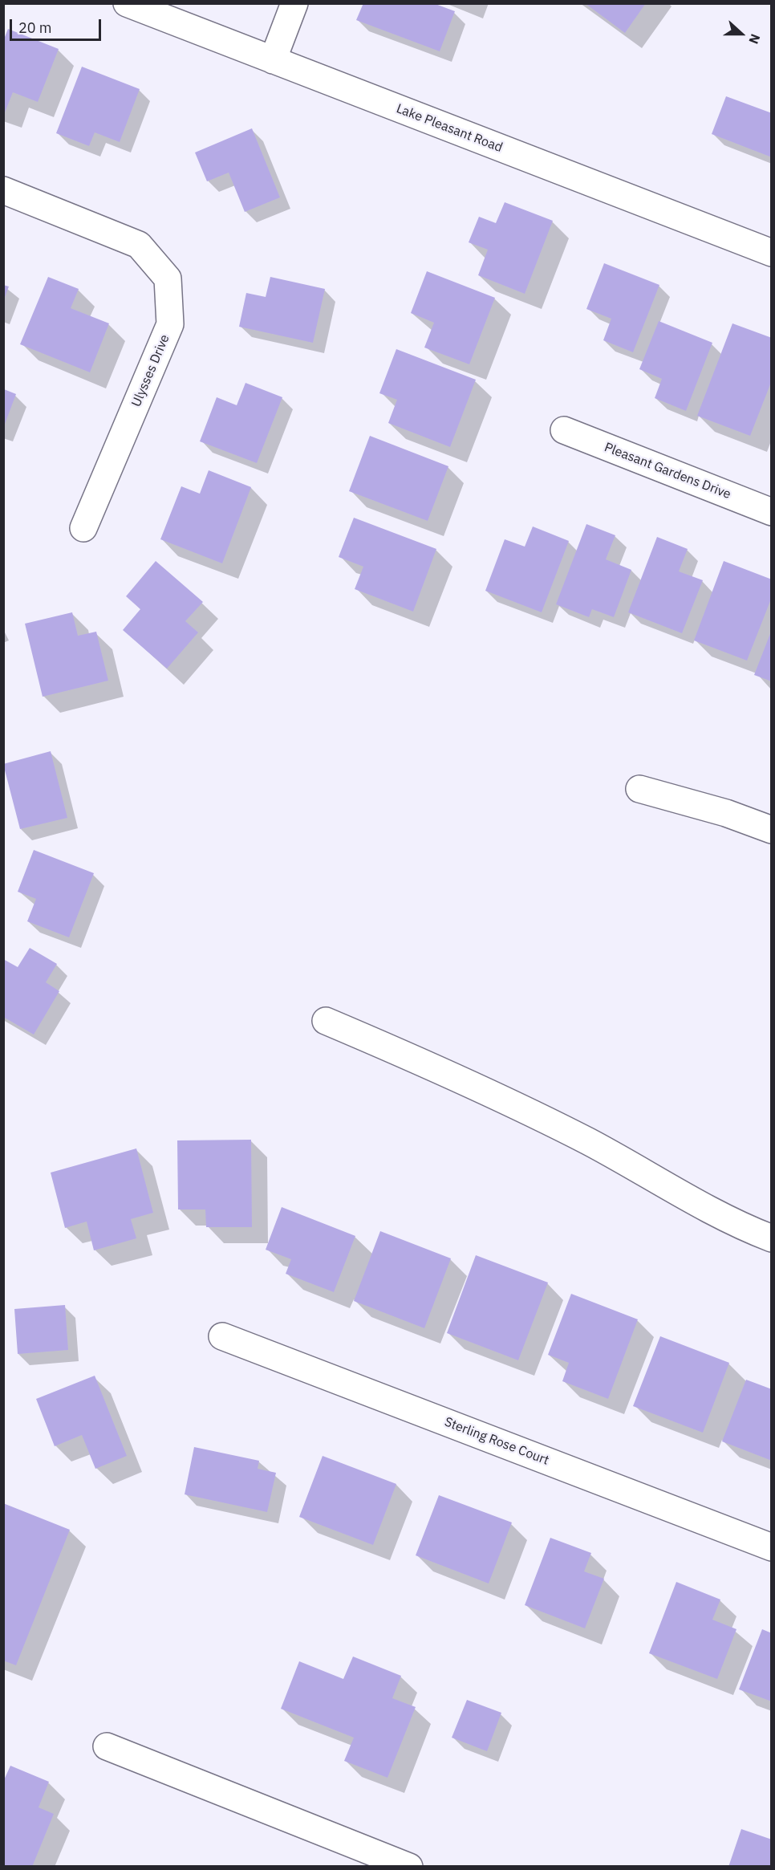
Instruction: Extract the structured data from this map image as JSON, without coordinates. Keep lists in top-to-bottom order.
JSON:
{
  "streets": {
    "street": [
      "Lake Pleasant Road",
      "Ulysses Drive",
      "Pleasant Gardens Drive",
      "Sterling Rose Court"
    ]
  },
  "scale_bar": "20 m",
  "north": "right"
}
